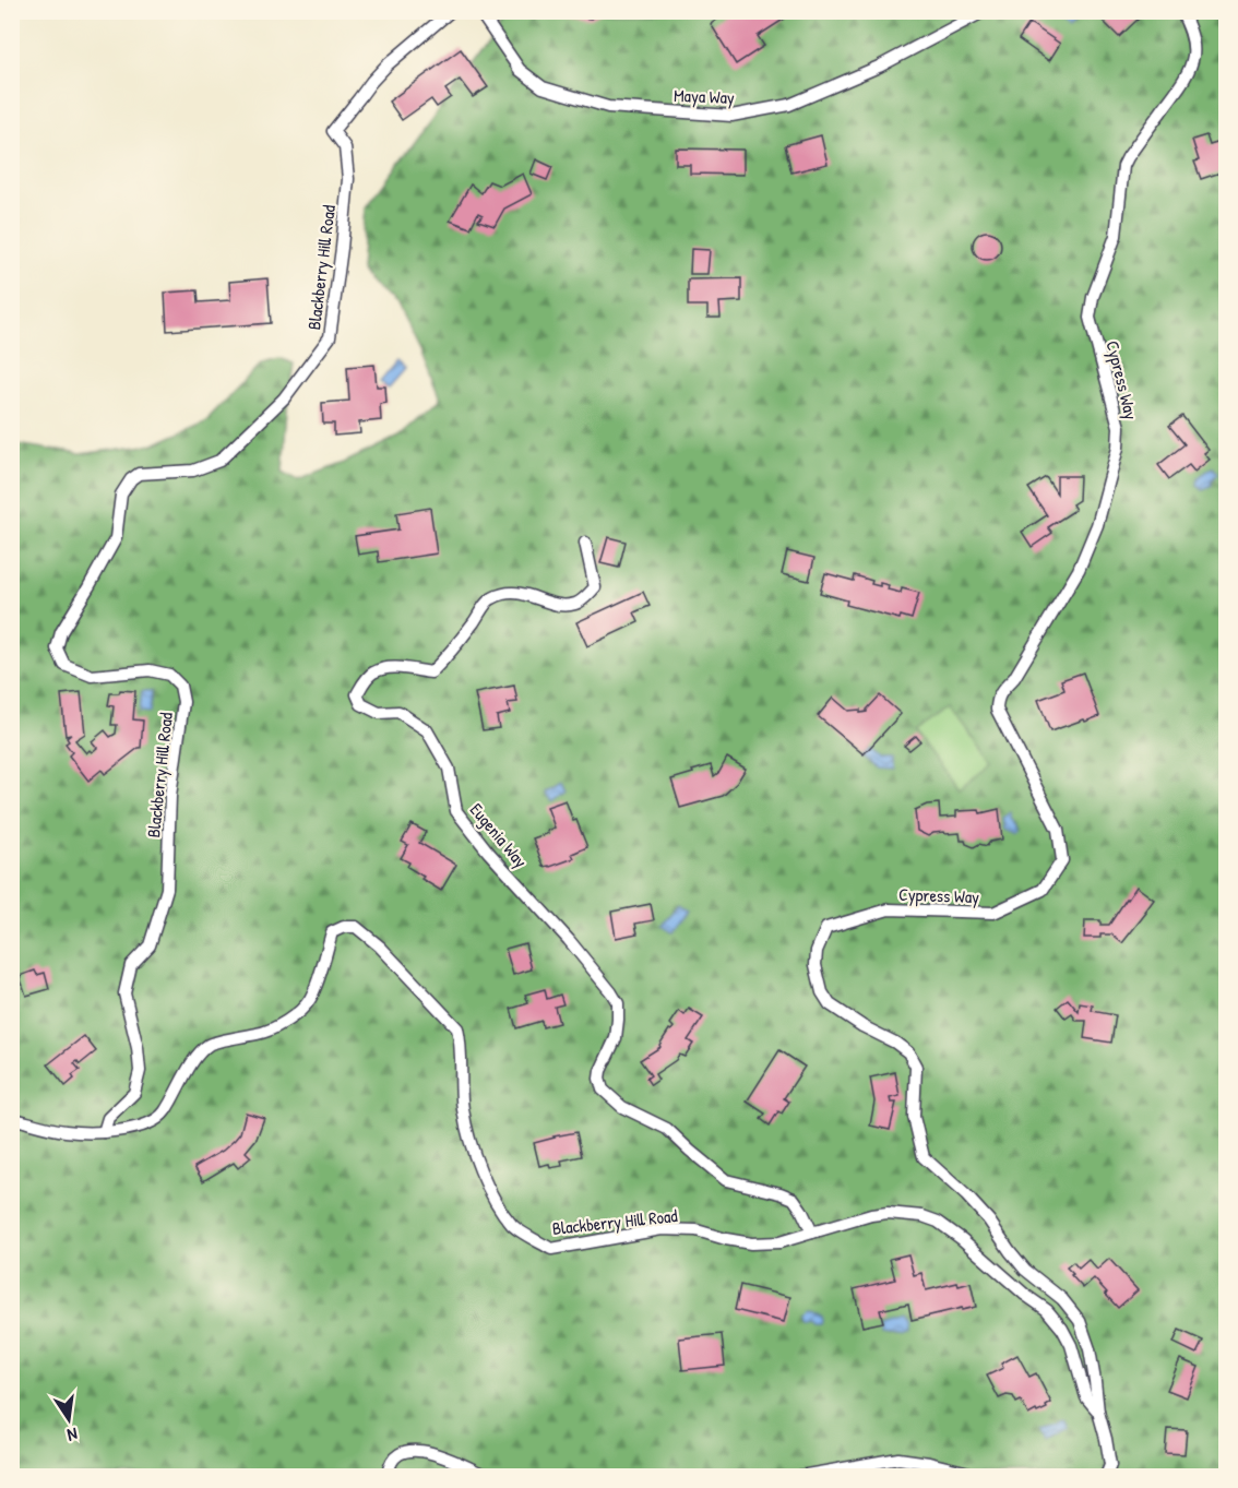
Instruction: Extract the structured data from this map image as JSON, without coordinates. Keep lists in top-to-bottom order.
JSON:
{
  "streets": {
    "street": [
      "Maya Way",
      "Blackberry Hill Road",
      "Cypress Way",
      "Eugenia Way"
    ]
  },
  "crossings": [
    ["Blackberry Hill Road", "Cypress Way"],
    ["Blackberry Hill Road", "Eugenia Way"]
  ],
  "north": "bottom"
}
